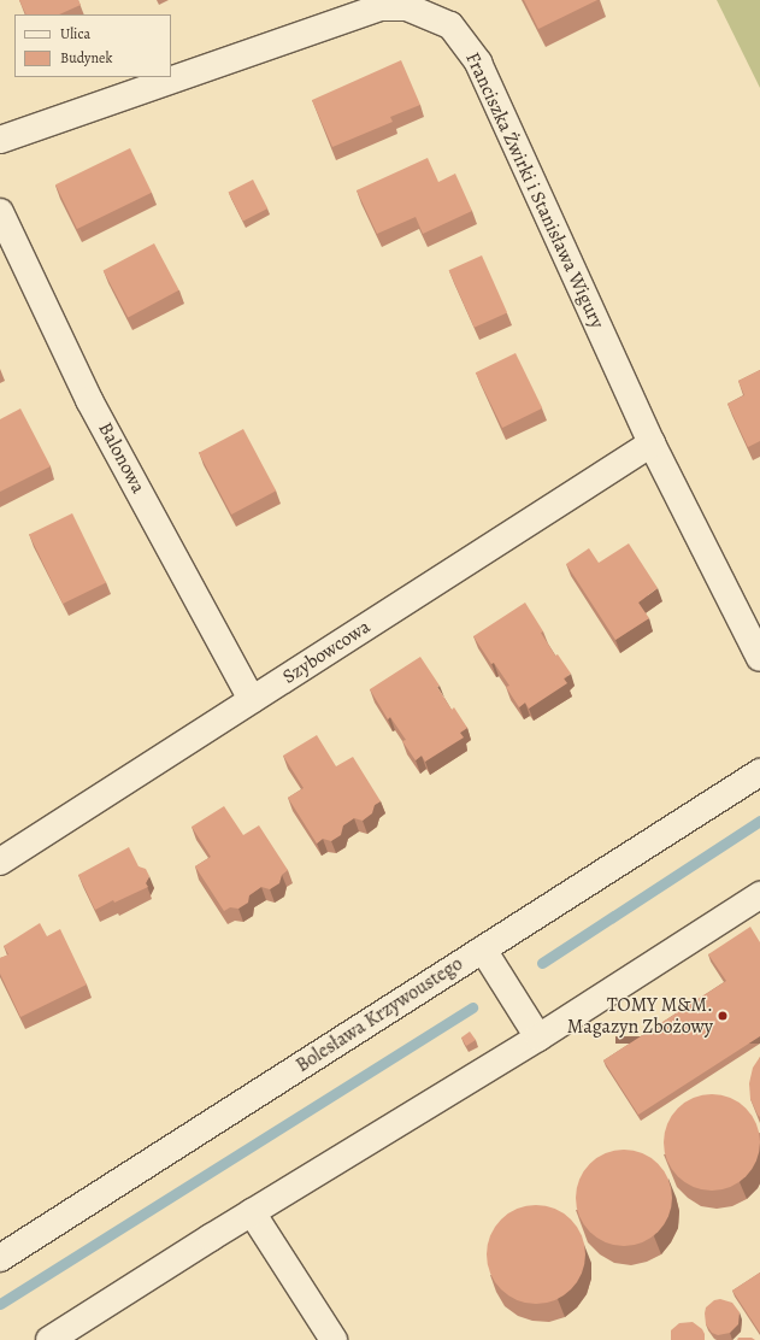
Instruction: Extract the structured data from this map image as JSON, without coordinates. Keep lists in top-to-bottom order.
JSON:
{
  "streets": {
    "street": [
      "Franciszka Żwirki i Stanisława Wigury",
      "Balonowa",
      "Szybowcowa",
      "Bolesława Krzywoustego"
    ]
  },
  "crossings": [
    ["Franciszka Żwirki i Stanisława Wigury", "Szybowcowa"],
    ["Balonowa", "Szybowcowa"]
  ],
  "places": ["TOMY M&M. Magazyn Zbożowy"],
  "legend": ["Ulica", "Budynek"]
}
